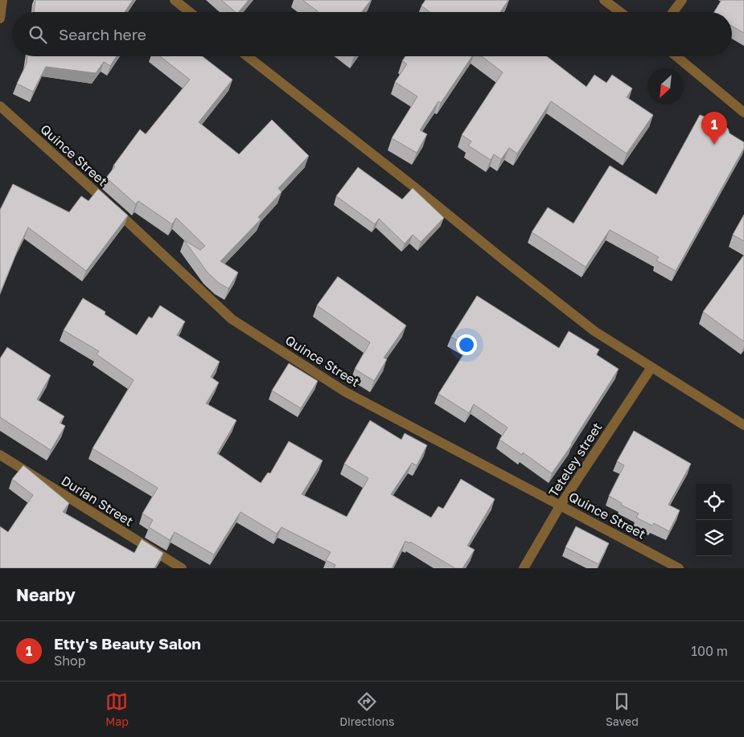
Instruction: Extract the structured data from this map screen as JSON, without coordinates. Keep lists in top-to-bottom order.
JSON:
{
  "streets": {
    "street": ["Quince Street", "Teteley street", "Durian Street"]
  },
  "crossings": [
    ["Quince Street", "Teteley street"]
  ],
  "north": "bottom left",
  "page": {
    "search": "Search here",
    "pins": "1",
    "heading": "Nearby",
    "list": [
      {
        "mark": "1",
        "name": "Etty's Beauty Salon",
        "note": "Shop",
        "value": "100 m"
      }
    ],
    "nav": ["Map", "Directions", "Saved"]
  }
}
